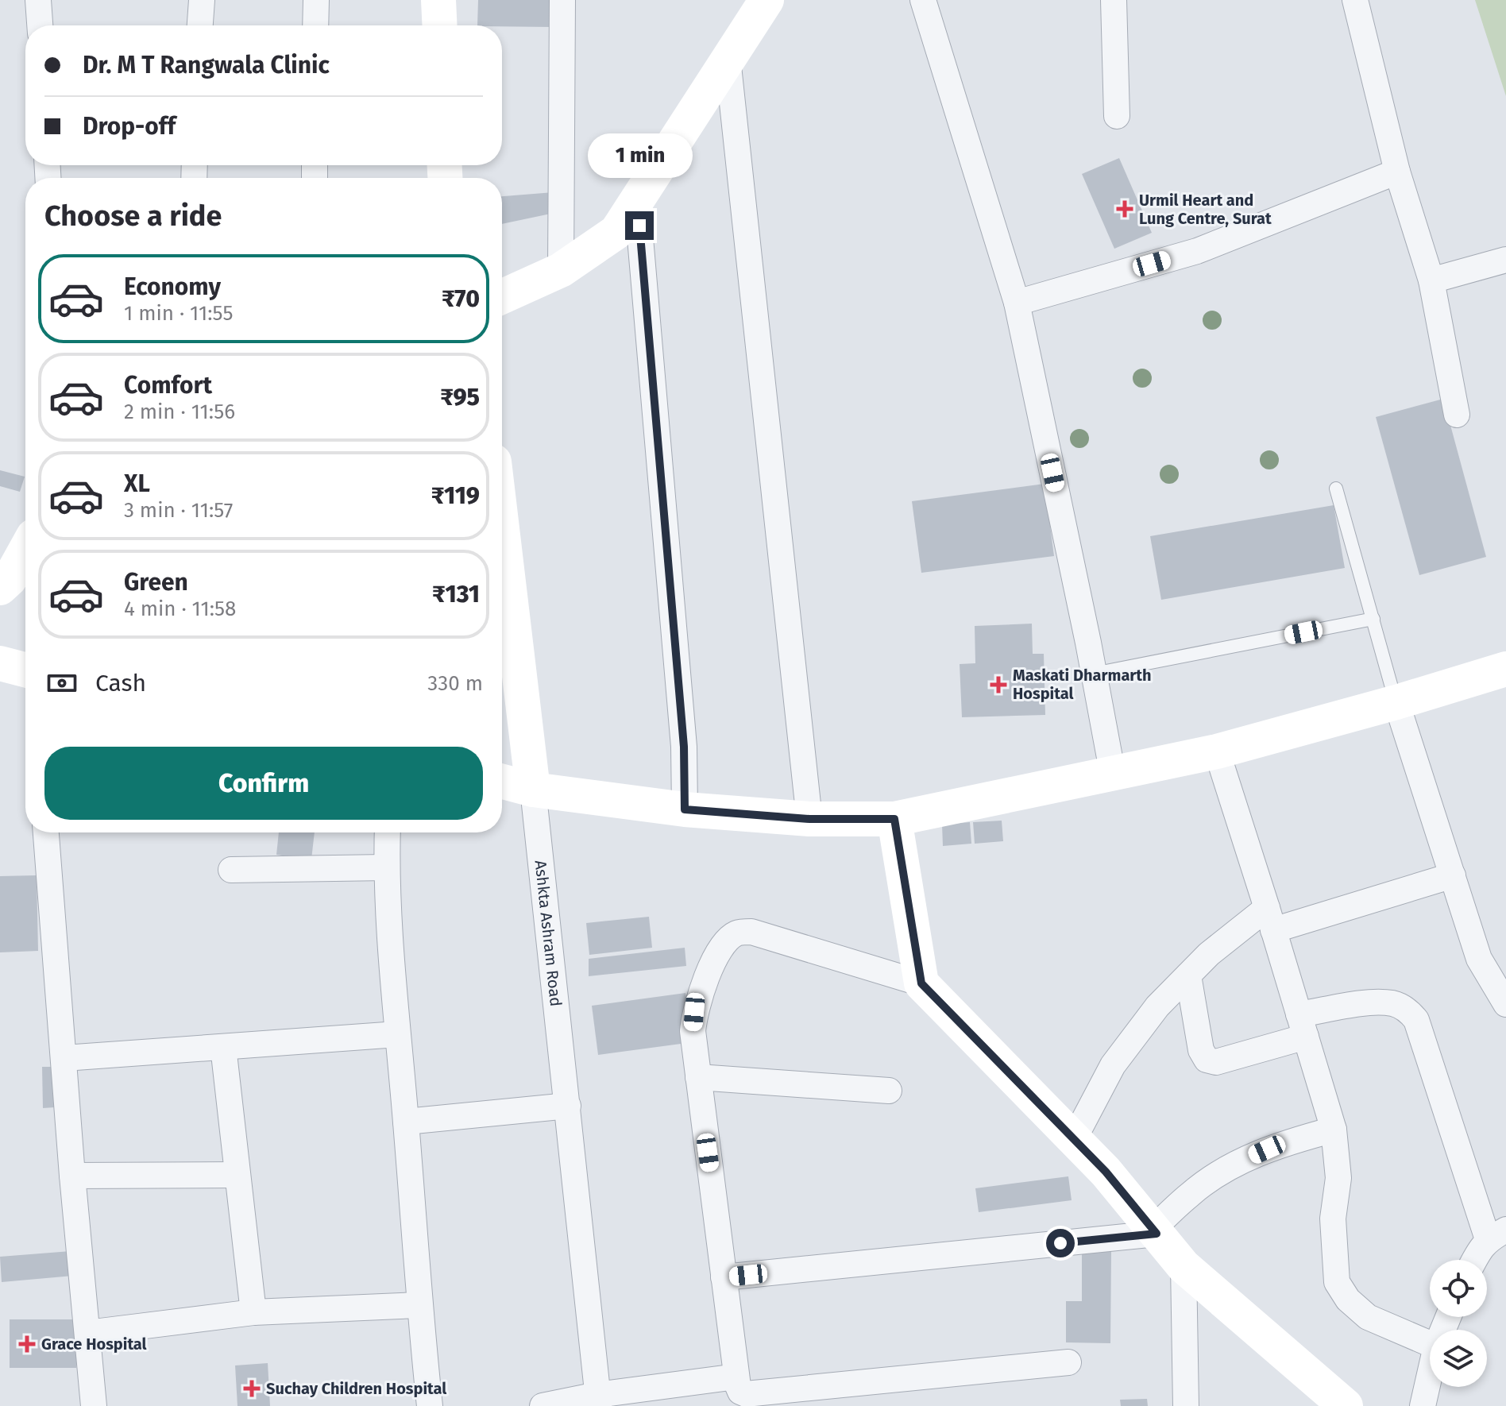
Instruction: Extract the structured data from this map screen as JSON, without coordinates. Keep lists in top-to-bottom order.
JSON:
{
  "streets": {
    "street": ["Ashkta Ashram Road"]
  },
  "places": {
    "health": [
      "Urmil Heart and Lung Centre, Surat",
      "Maskati Dharmarth Hospital",
      "Grace Hospital",
      "Suchay Children Hospital"
    ]
  },
  "page": {
    "banner": ["Dr. M T Rangwala Clinic", "Drop-off"],
    "bubble": "1 min",
    "heading": "Choose a ride",
    "list": [
      {
        "name": "Economy",
        "note": "1 min · 11:55",
        "value": "₹70"
      },
      {
        "name": "Comfort",
        "note": "2 min · 11:56",
        "value": "₹95"
      },
      {
        "name": "XL",
        "note": "3 min · 11:57",
        "value": "₹119"
      },
      {
        "name": "Green",
        "note": "4 min · 11:58",
        "value": "₹131"
      }
    ],
    "pay": ["Cash", "330 m"],
    "buttons": "Confirm"
  }
}
